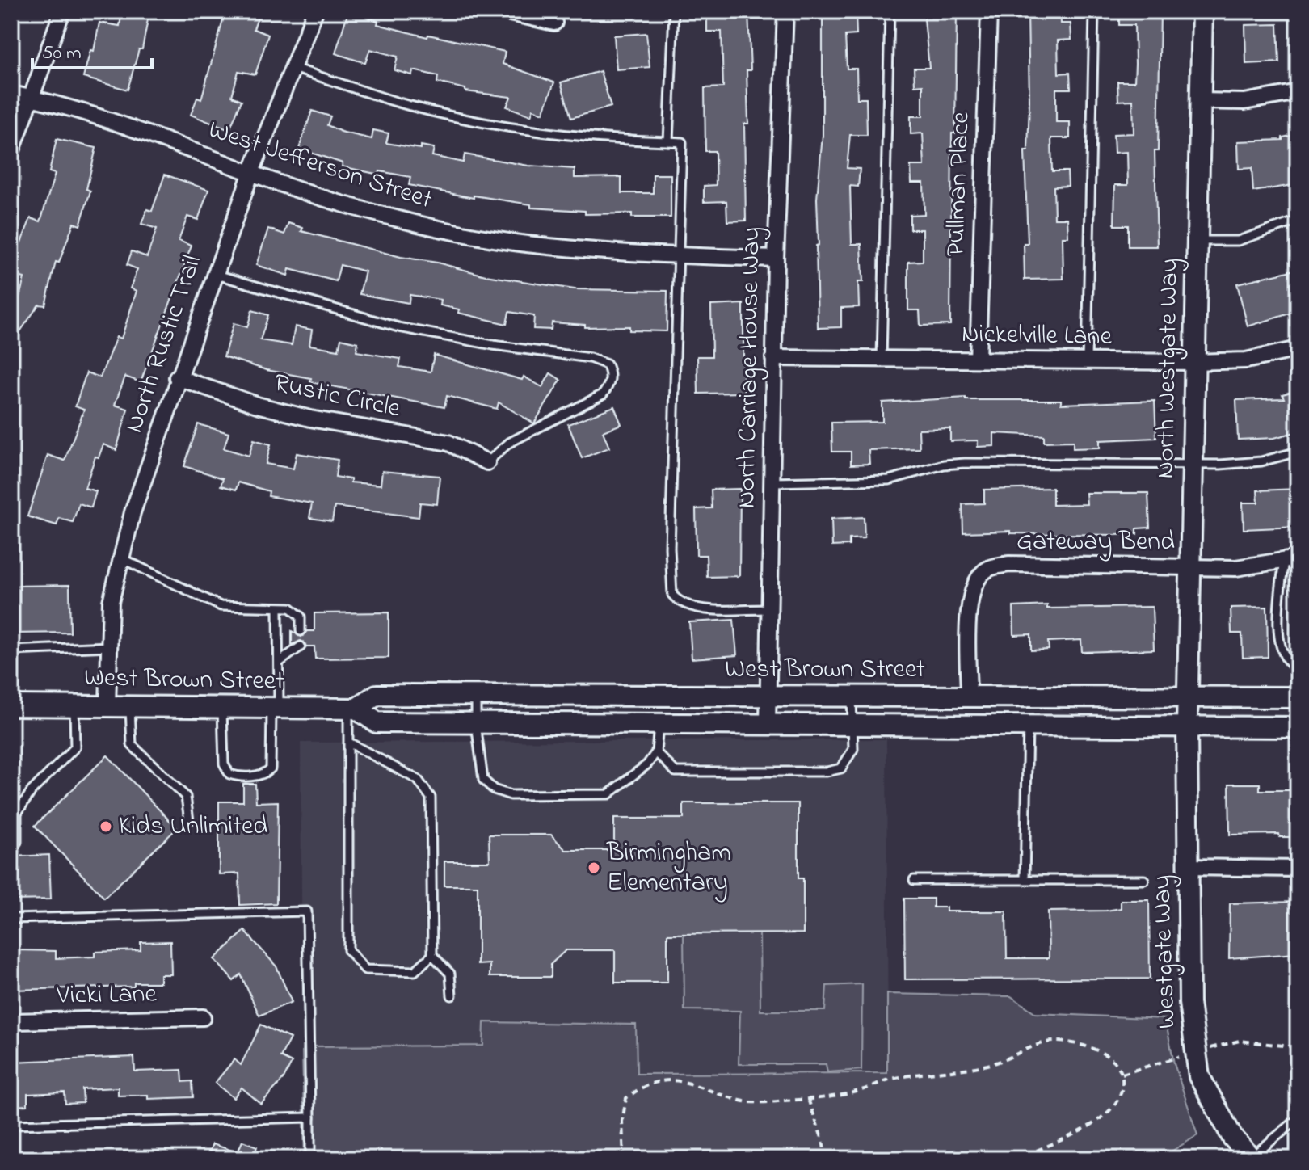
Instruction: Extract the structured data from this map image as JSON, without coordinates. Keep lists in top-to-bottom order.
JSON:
{
  "streets": {
    "main road": ["North Westgate Way", "West Brown Street", "Westgate Way"],
    "street": [
      "West Jefferson Street",
      "Pullman Place",
      "Nickelville Lane",
      "North Rustic Trail",
      "North Carriage House Way",
      "Rustic Circle",
      "Gateway Bend",
      "Vicki Lane"
    ]
  },
  "crossings": [
    ["West Jefferson Street", "North Rustic Trail"],
    ["West Jefferson Street", "North Carriage House Way"],
    ["Pullman Place", "Nickelville Lane"],
    ["Nickelville Lane", "North Carriage House Way"],
    ["Nickelville Lane", "North Westgate Way"],
    ["North Rustic Trail", "Rustic Circle"],
    ["North Rustic Trail", "West Brown Street"],
    ["North Carriage House Way", "West Brown Street"],
    ["North Westgate Way", "Gateway Bend"],
    ["North Westgate Way", "West Brown Street"],
    ["North Westgate Way", "Westgate Way"],
    ["Gateway Bend", "West Brown Street"],
    ["West Brown Street", "Westgate Way"]
  ],
  "places": ["Kids Unlimited", "Birmingham Elementary"],
  "scale_bar": "50 m"
}
